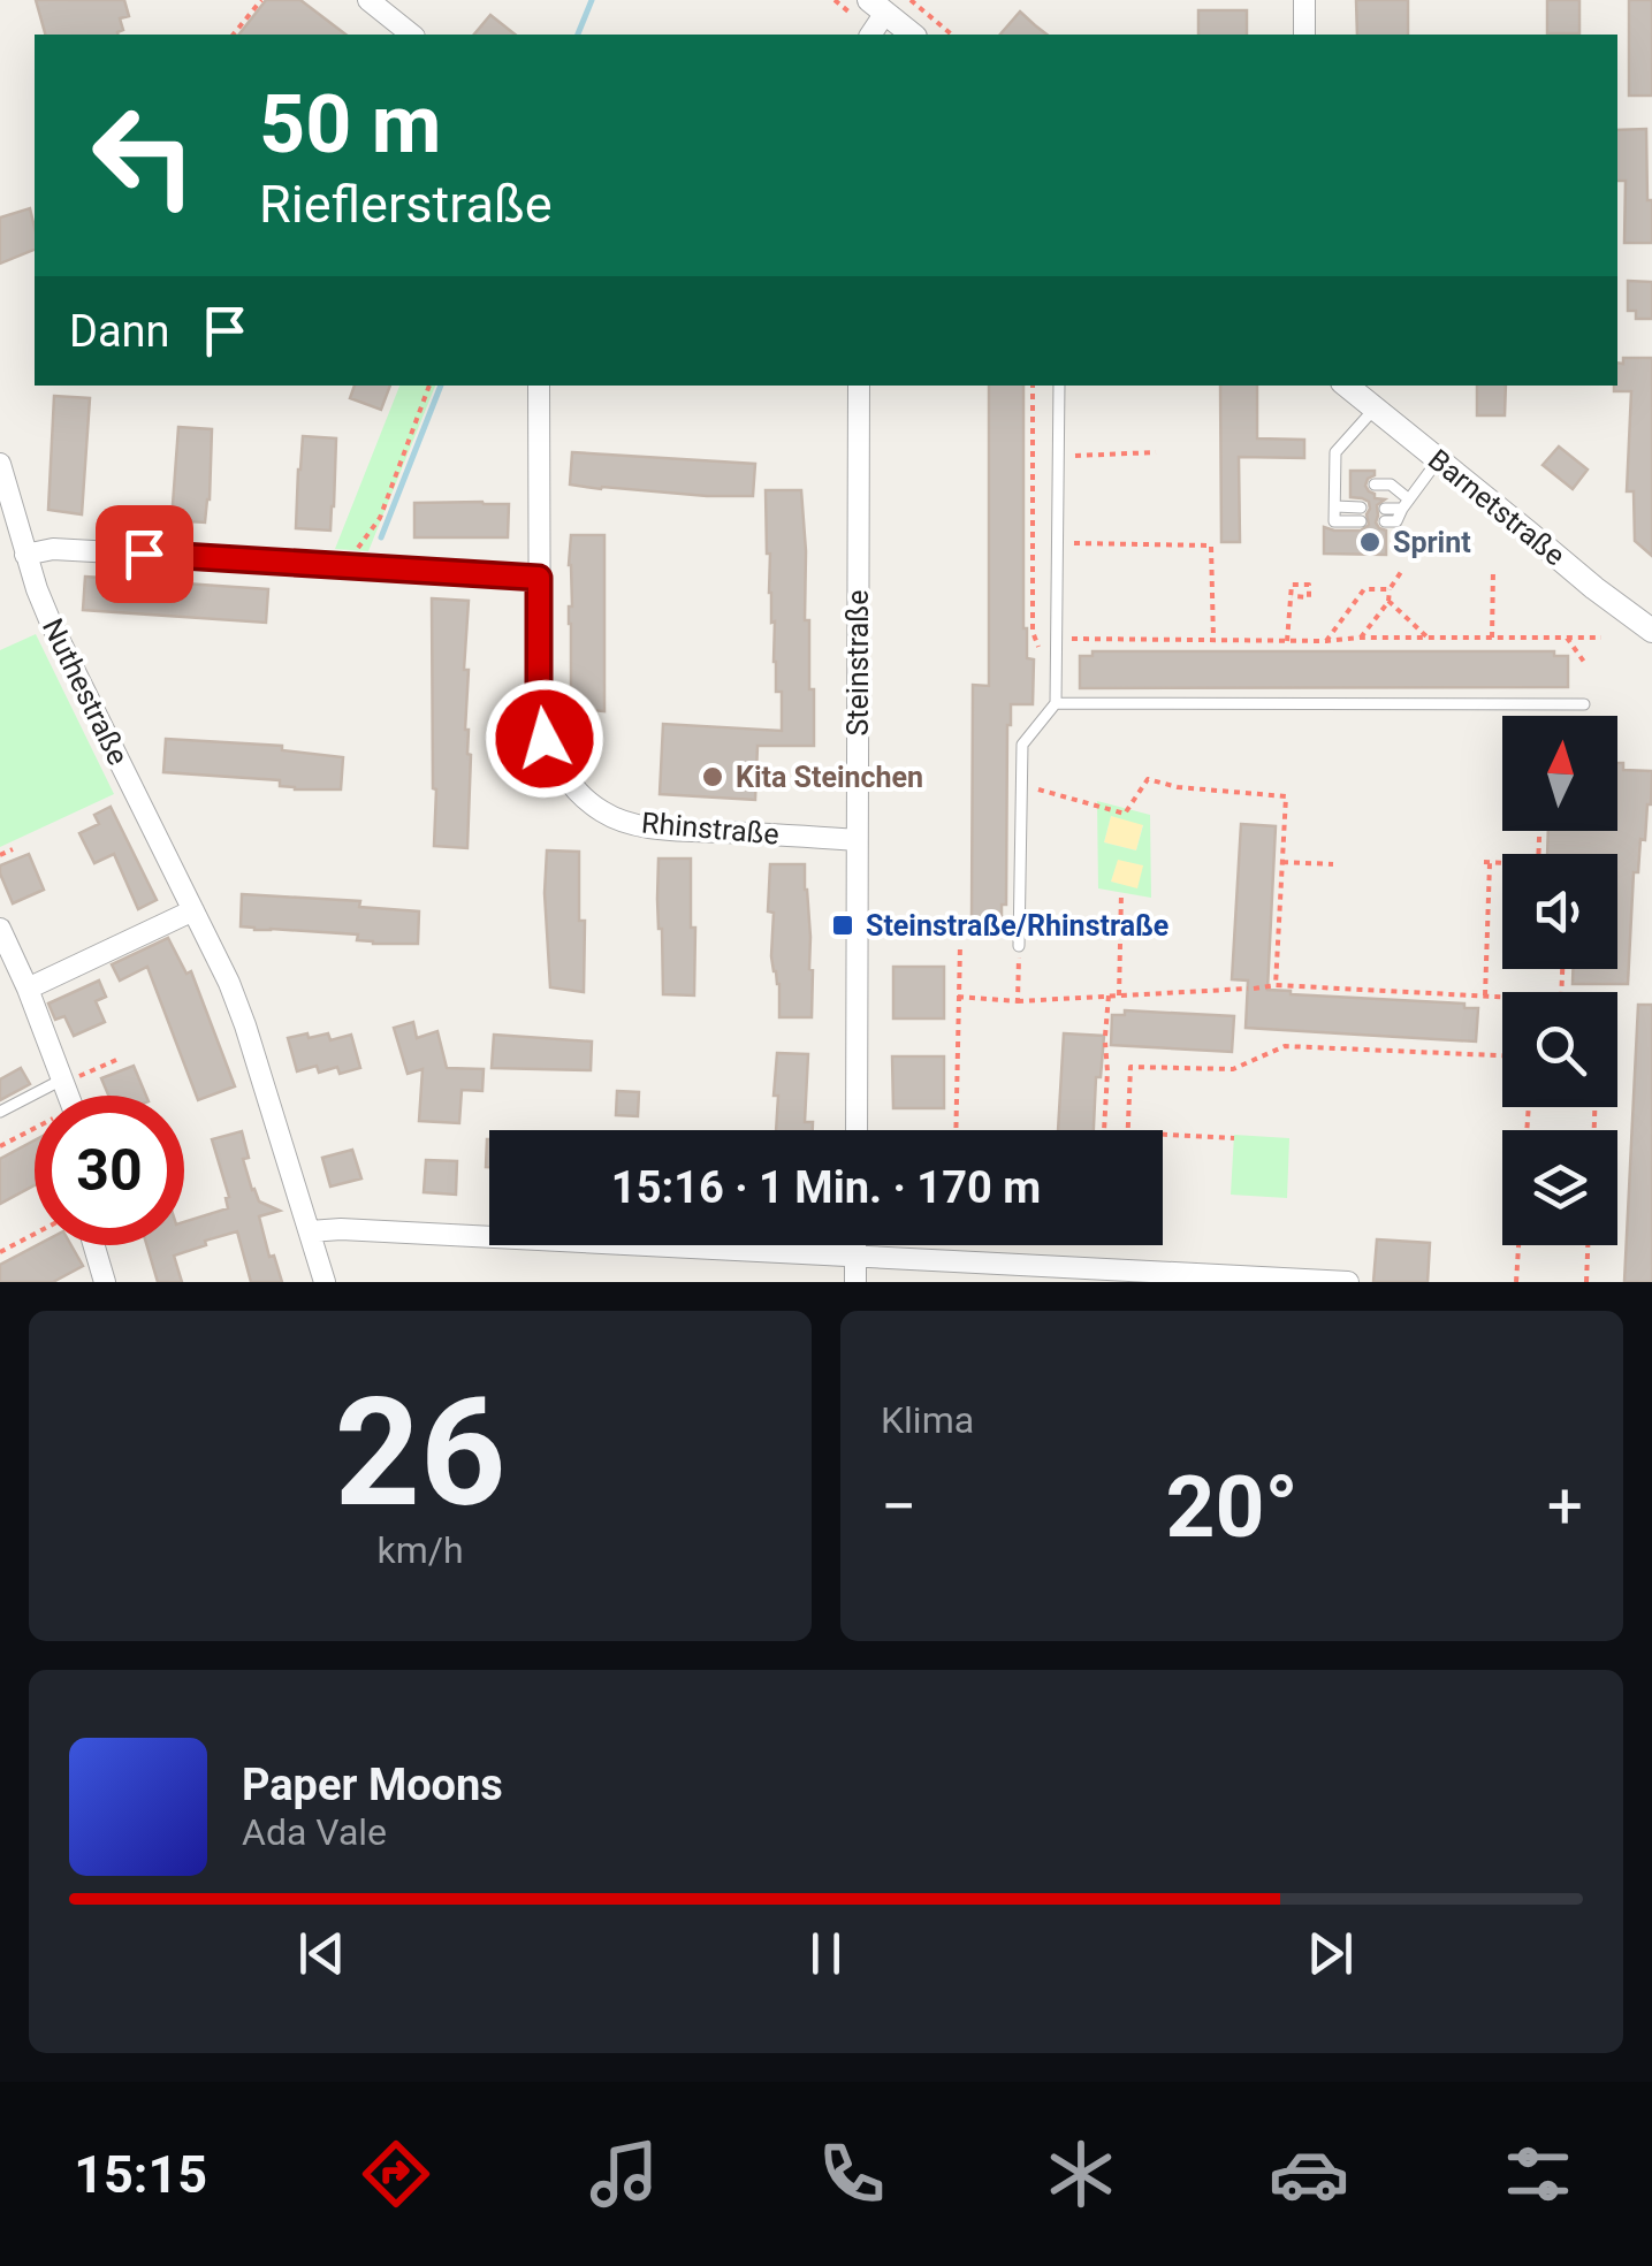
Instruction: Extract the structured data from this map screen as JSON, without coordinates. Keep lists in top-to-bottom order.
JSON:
{
  "streets": {
    "street": [
      "Barnetstraße",
      "Steinstraße",
      "Nuthestraße",
      "Rhinstraße"
    ]
  },
  "crossings": [
    ["Steinstraße", "Rhinstraße"]
  ],
  "places": {
    "other": ["Sprint", "Kita Steinchen"],
    "transit": ["Steinstraße/Rhinstraße"]
  },
  "north": "top",
  "page": {
    "turn": ["50 m", "Rieflerstraße"],
    "then": "Dann",
    "limit": "30",
    "trip": "15:16 · 1 Min. · 170 m",
    "tile": [
      ["26", "km/h"],
      "Klima"
    ],
    "heat": ["−", "20°", "+"],
    "song": ["Paper Moons", "Ada Vale"],
    "tabs": "15:15"
  }
}
